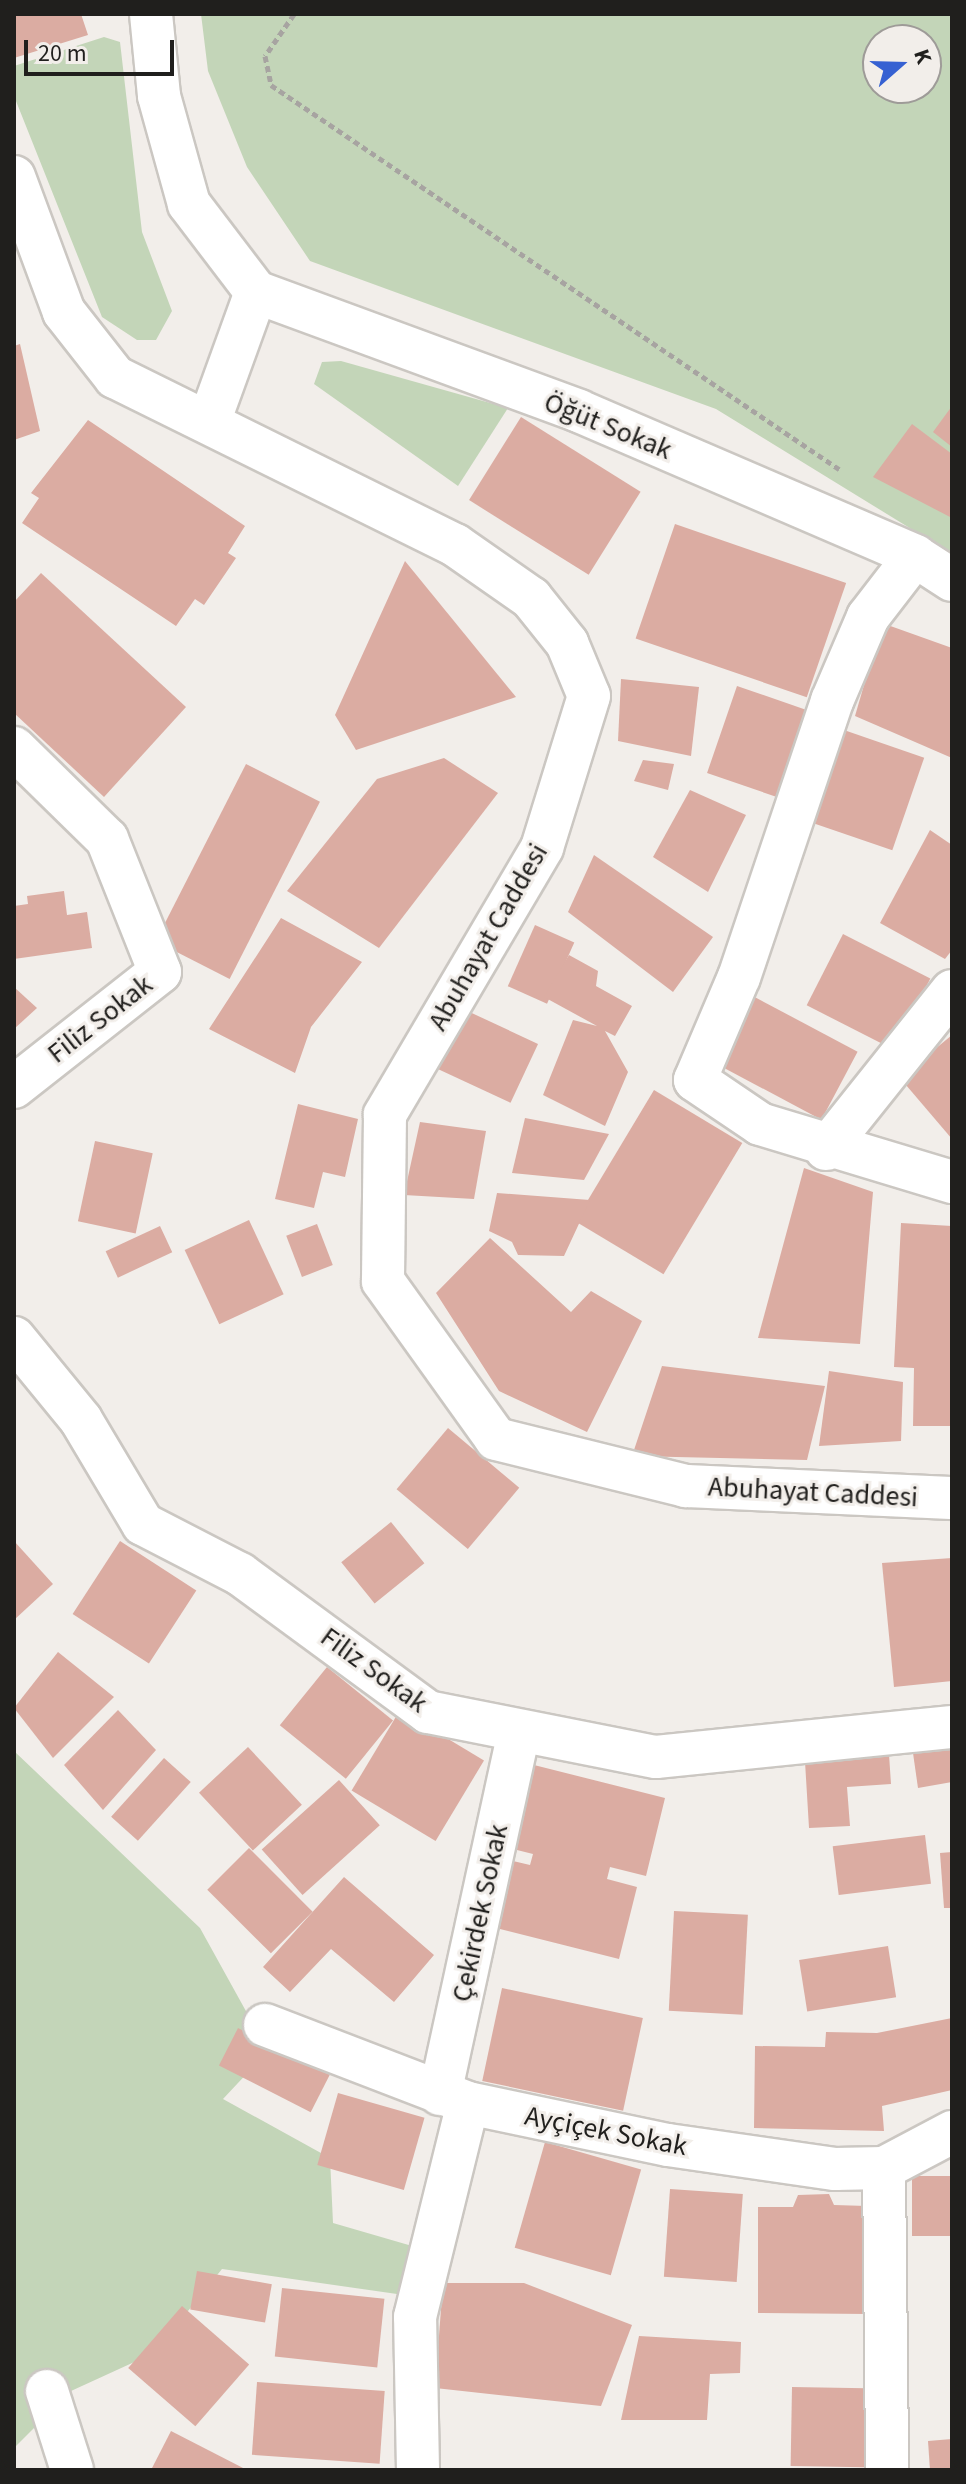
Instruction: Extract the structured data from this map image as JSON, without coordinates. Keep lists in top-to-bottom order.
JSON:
{
  "streets": {
    "street": [
      "Öğüt Sokak",
      "Abuhayat Caddesi",
      "Filiz Sokak",
      "Çekirdek Sokak",
      "Ayçiçek Sokak"
    ]
  },
  "crossings": [
    ["Filiz Sokak", "Çekirdek Sokak"],
    ["Çekirdek Sokak", "Ayçiçek Sokak"]
  ],
  "scale_bar": "20 m",
  "north": "right"
}
